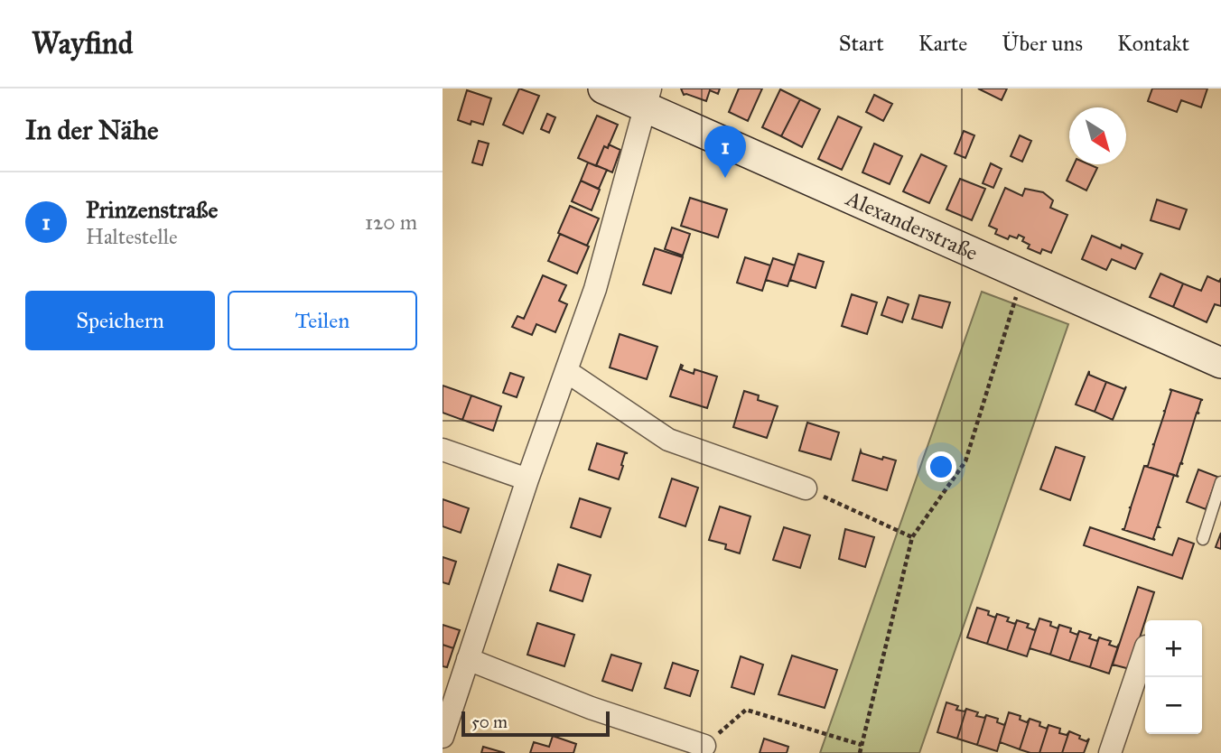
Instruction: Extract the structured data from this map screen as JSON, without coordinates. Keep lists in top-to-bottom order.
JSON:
{
  "streets": {
    "street": ["Alexanderstraße"]
  },
  "scale_bar": "50 m",
  "north": "bottom right",
  "page": {
    "header": "Wayfind",
    "nav": [
      "Start",
      "Karte",
      "Über uns",
      "Kontakt"
    ],
    "heading": "In der Nähe",
    "pins": "1",
    "list": [
      {
        "mark": "1",
        "name": "Prinzenstraße",
        "note": "Haltestelle",
        "value": "120 m"
      }
    ],
    "buttons": ["Speichern", "Teilen"],
    "map_buttons": ["+", "−"],
    "scale": "50 m"
  }
}
